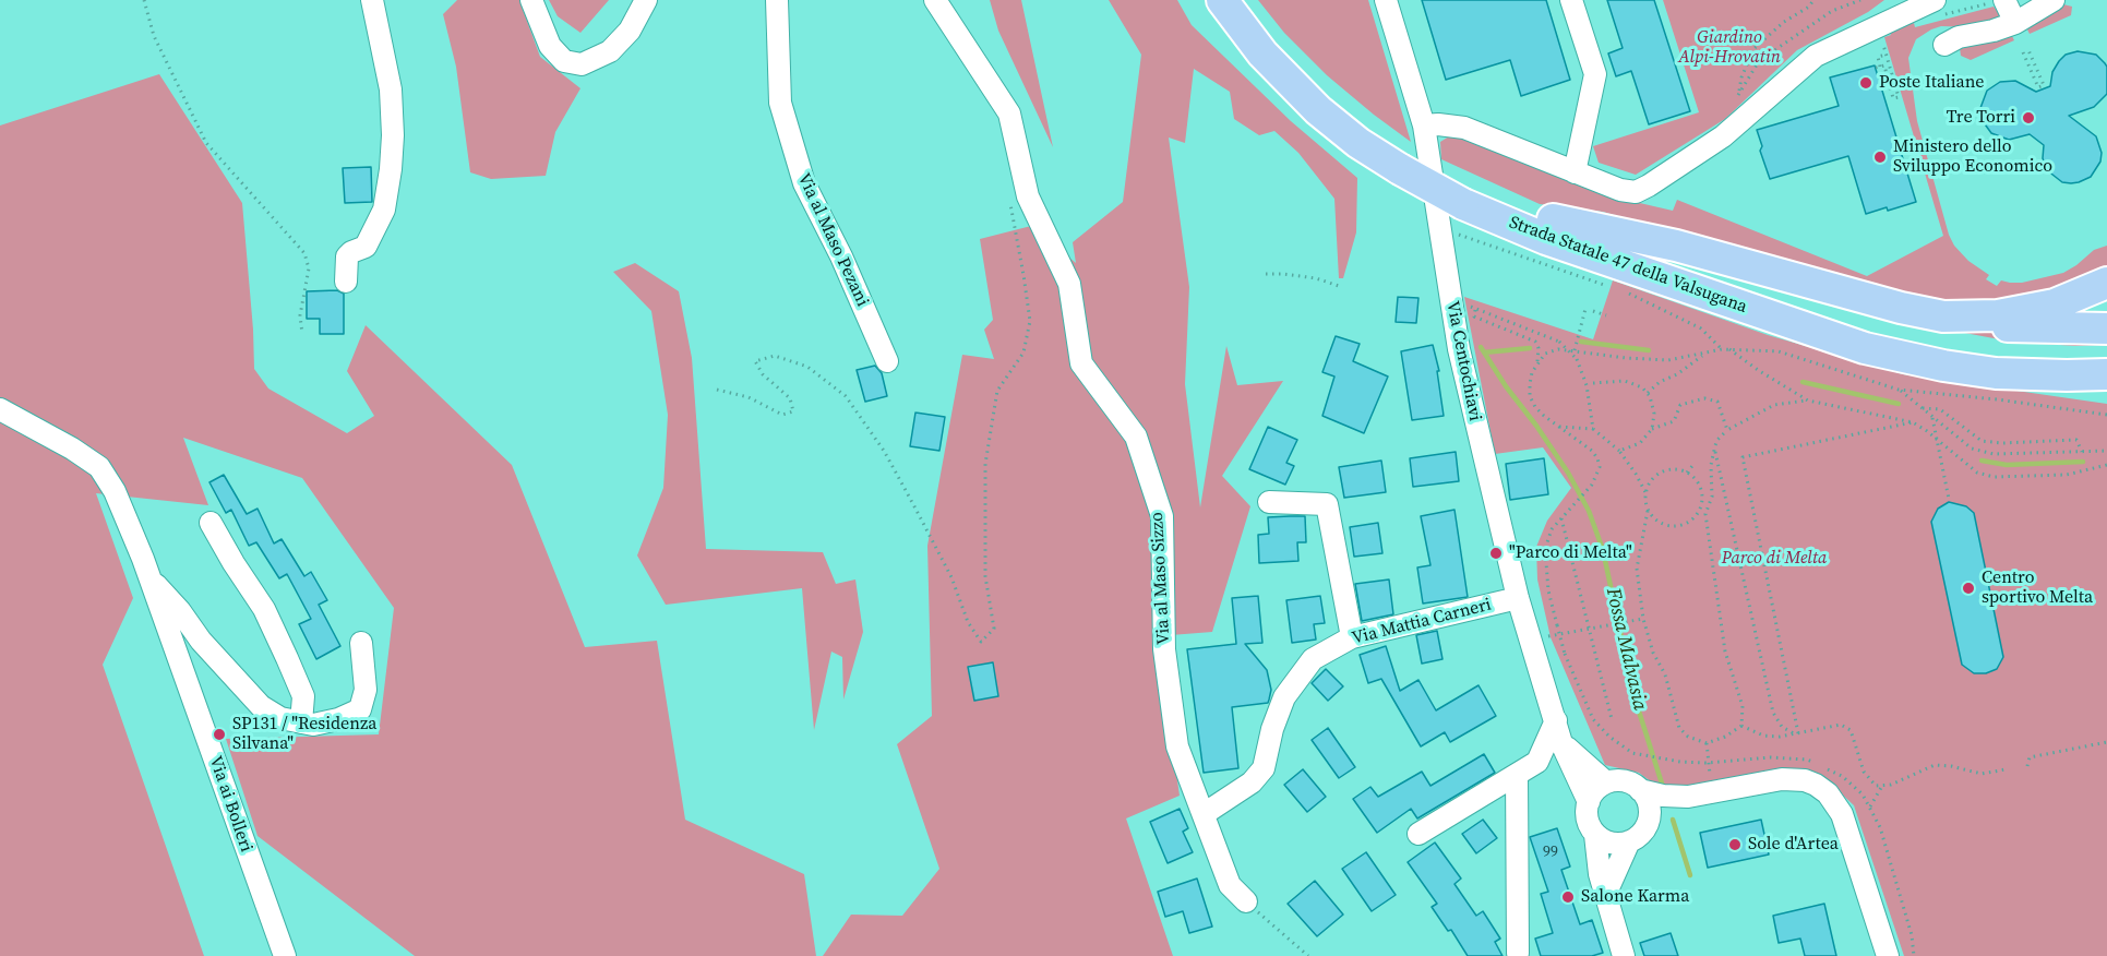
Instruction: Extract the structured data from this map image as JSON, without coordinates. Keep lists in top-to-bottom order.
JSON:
{
  "streets": {
    "highway": ["Strada Statale 47 della Valsugana"],
    "street": [
      "Via al Maso Pezani",
      "Via Centochiavi",
      "Via al Maso Sizzo",
      "Via Mattia Carneri",
      "Via ai Bolleri"
    ]
  },
  "crossings": [
    ["Strada Statale 47 della Valsugana", "Via Centochiavi"],
    ["Via Centochiavi", "Via Mattia Carneri"],
    ["Via al Maso Sizzo", "Via Mattia Carneri"]
  ],
  "water": ["Fossa Malvasia"],
  "parks": ["Giardino Alpi-Hrovatin", "Parco di Melta"],
  "places": [
    "Poste Italiane",
    "Tre Torri",
    "Ministero dello Sviluppo Economico",
    "\"Parco di Melta\"",
    "Centro sportivo Melta",
    "SP131 / \"Residenza Silvana\"",
    "Sole d'Artea",
    "Salone Karma"
  ],
  "house_numbers": ["99"]
}
